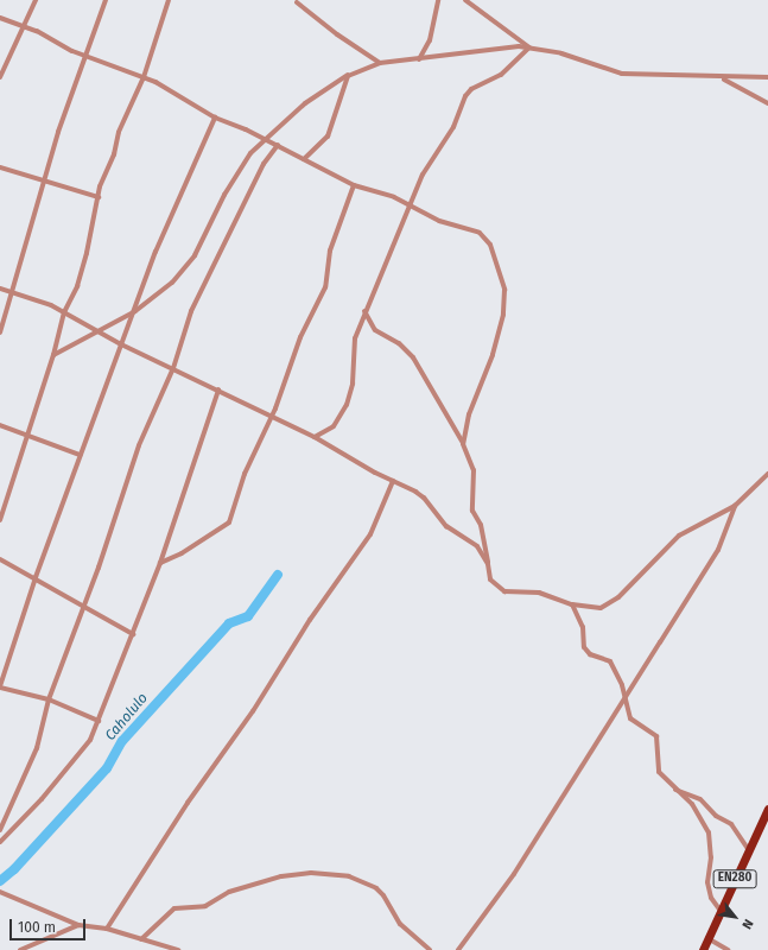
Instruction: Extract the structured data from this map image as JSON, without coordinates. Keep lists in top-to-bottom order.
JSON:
{
  "streets": {
    "main road": ["EN280"]
  },
  "water": ["Caholulo"],
  "scale_bar": "100 m",
  "north": "bottom right"
}
